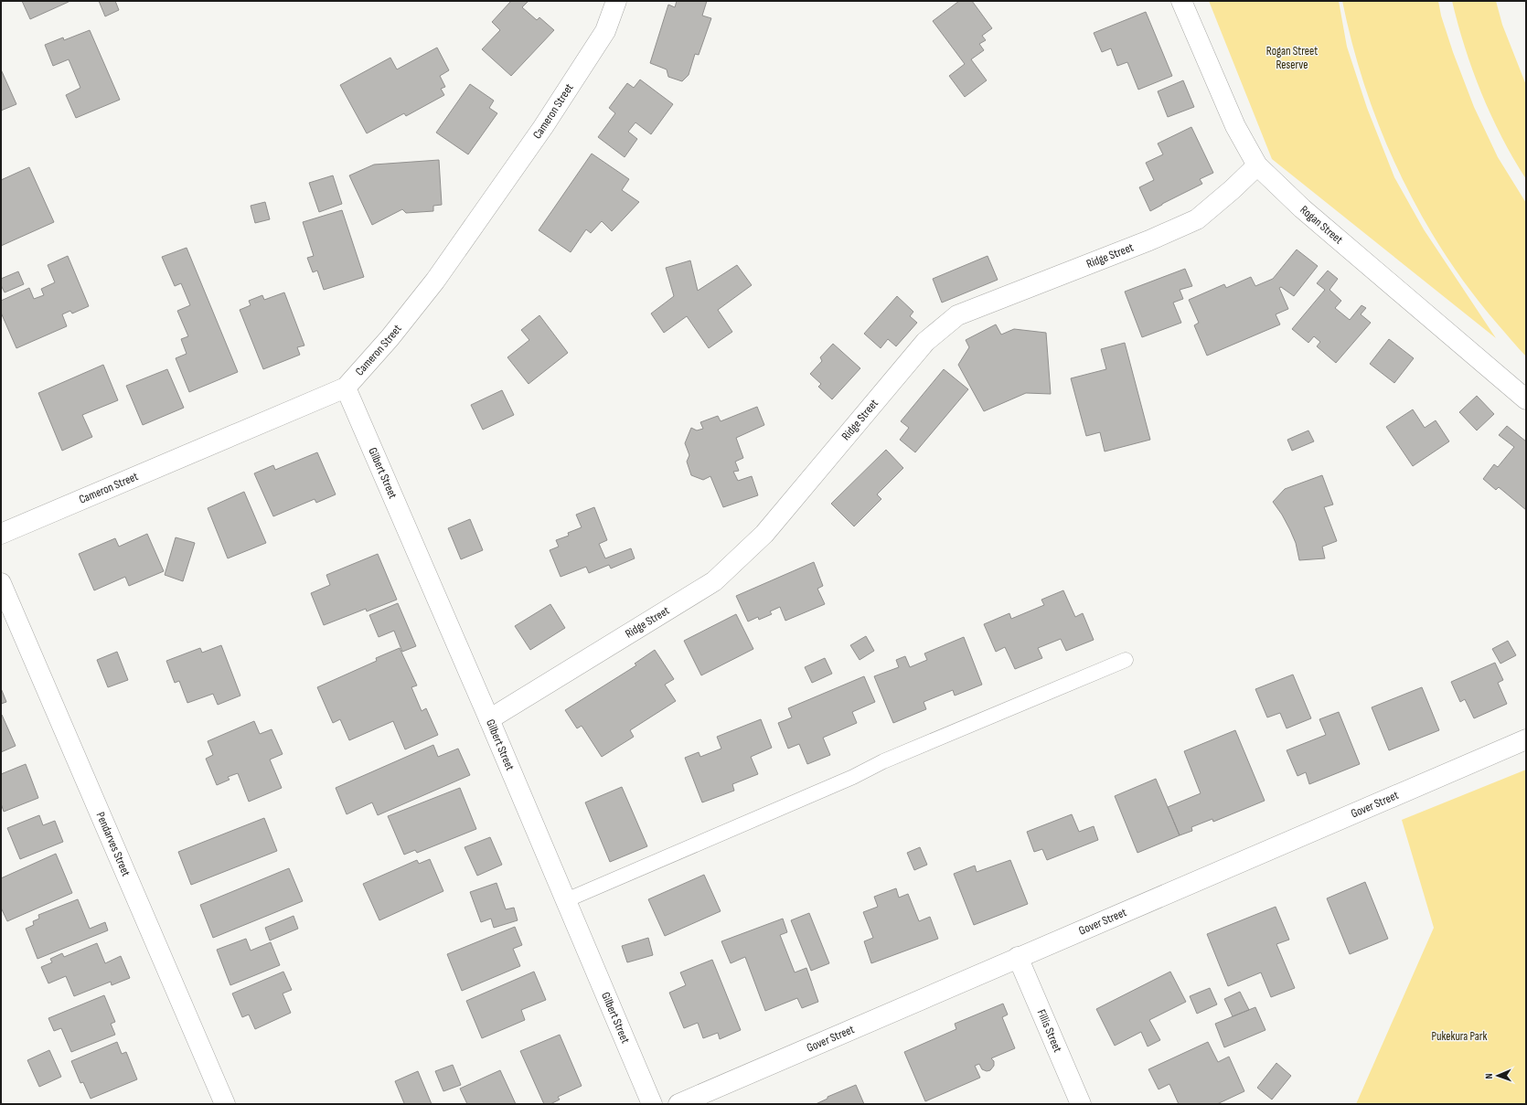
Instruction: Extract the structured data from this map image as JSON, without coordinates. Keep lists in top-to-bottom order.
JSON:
{
  "streets": {
    "street": [
      "Cameron Street",
      "Rogan Street",
      "Ridge Street",
      "Gilbert Street",
      "Gover Street",
      "Pendarves Street",
      "Fillis Street"
    ]
  },
  "crossings": [
    ["Cameron Street", "Gilbert Street"],
    ["Rogan Street", "Ridge Street"],
    ["Ridge Street", "Gilbert Street"],
    ["Gover Street", "Fillis Street"]
  ],
  "parks": ["Rogan Street Reserve", "Pukekura Park"],
  "north": "left"
}
